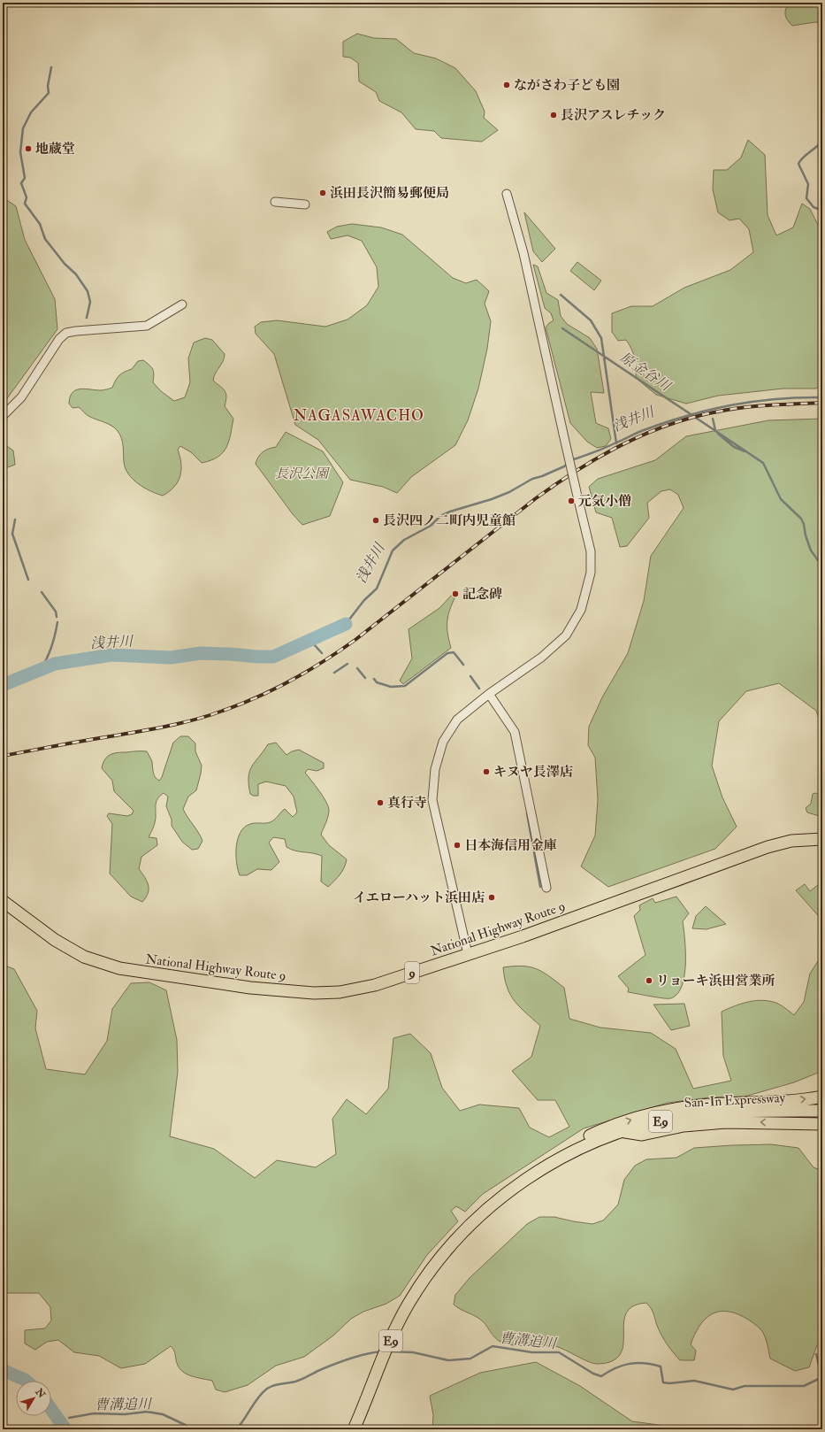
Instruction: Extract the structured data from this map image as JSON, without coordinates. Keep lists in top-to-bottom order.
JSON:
{
  "streets": {
    "highway": [
      "National Highway Route 9",
      "9",
      "San-In Expressway",
      "E9"
    ]
  },
  "districts": ["NAGASAWACHO"],
  "water": ["原金谷川", "浅井川", "曹溝追川"],
  "parks": ["長沢公園"],
  "places": [
    "ながさわ子ども園",
    "長沢アスレチック",
    "地蔵堂",
    "浜田長沢簡易郵便局",
    "元気小僧",
    "長沢四ノ二町内児童館",
    "記念碑",
    "キヌヤ長澤店",
    "真行寺",
    "日本海信用金庫",
    "イエローハット浜田店",
    "リョーキ浜田営業所"
  ],
  "north": "top right"
}
